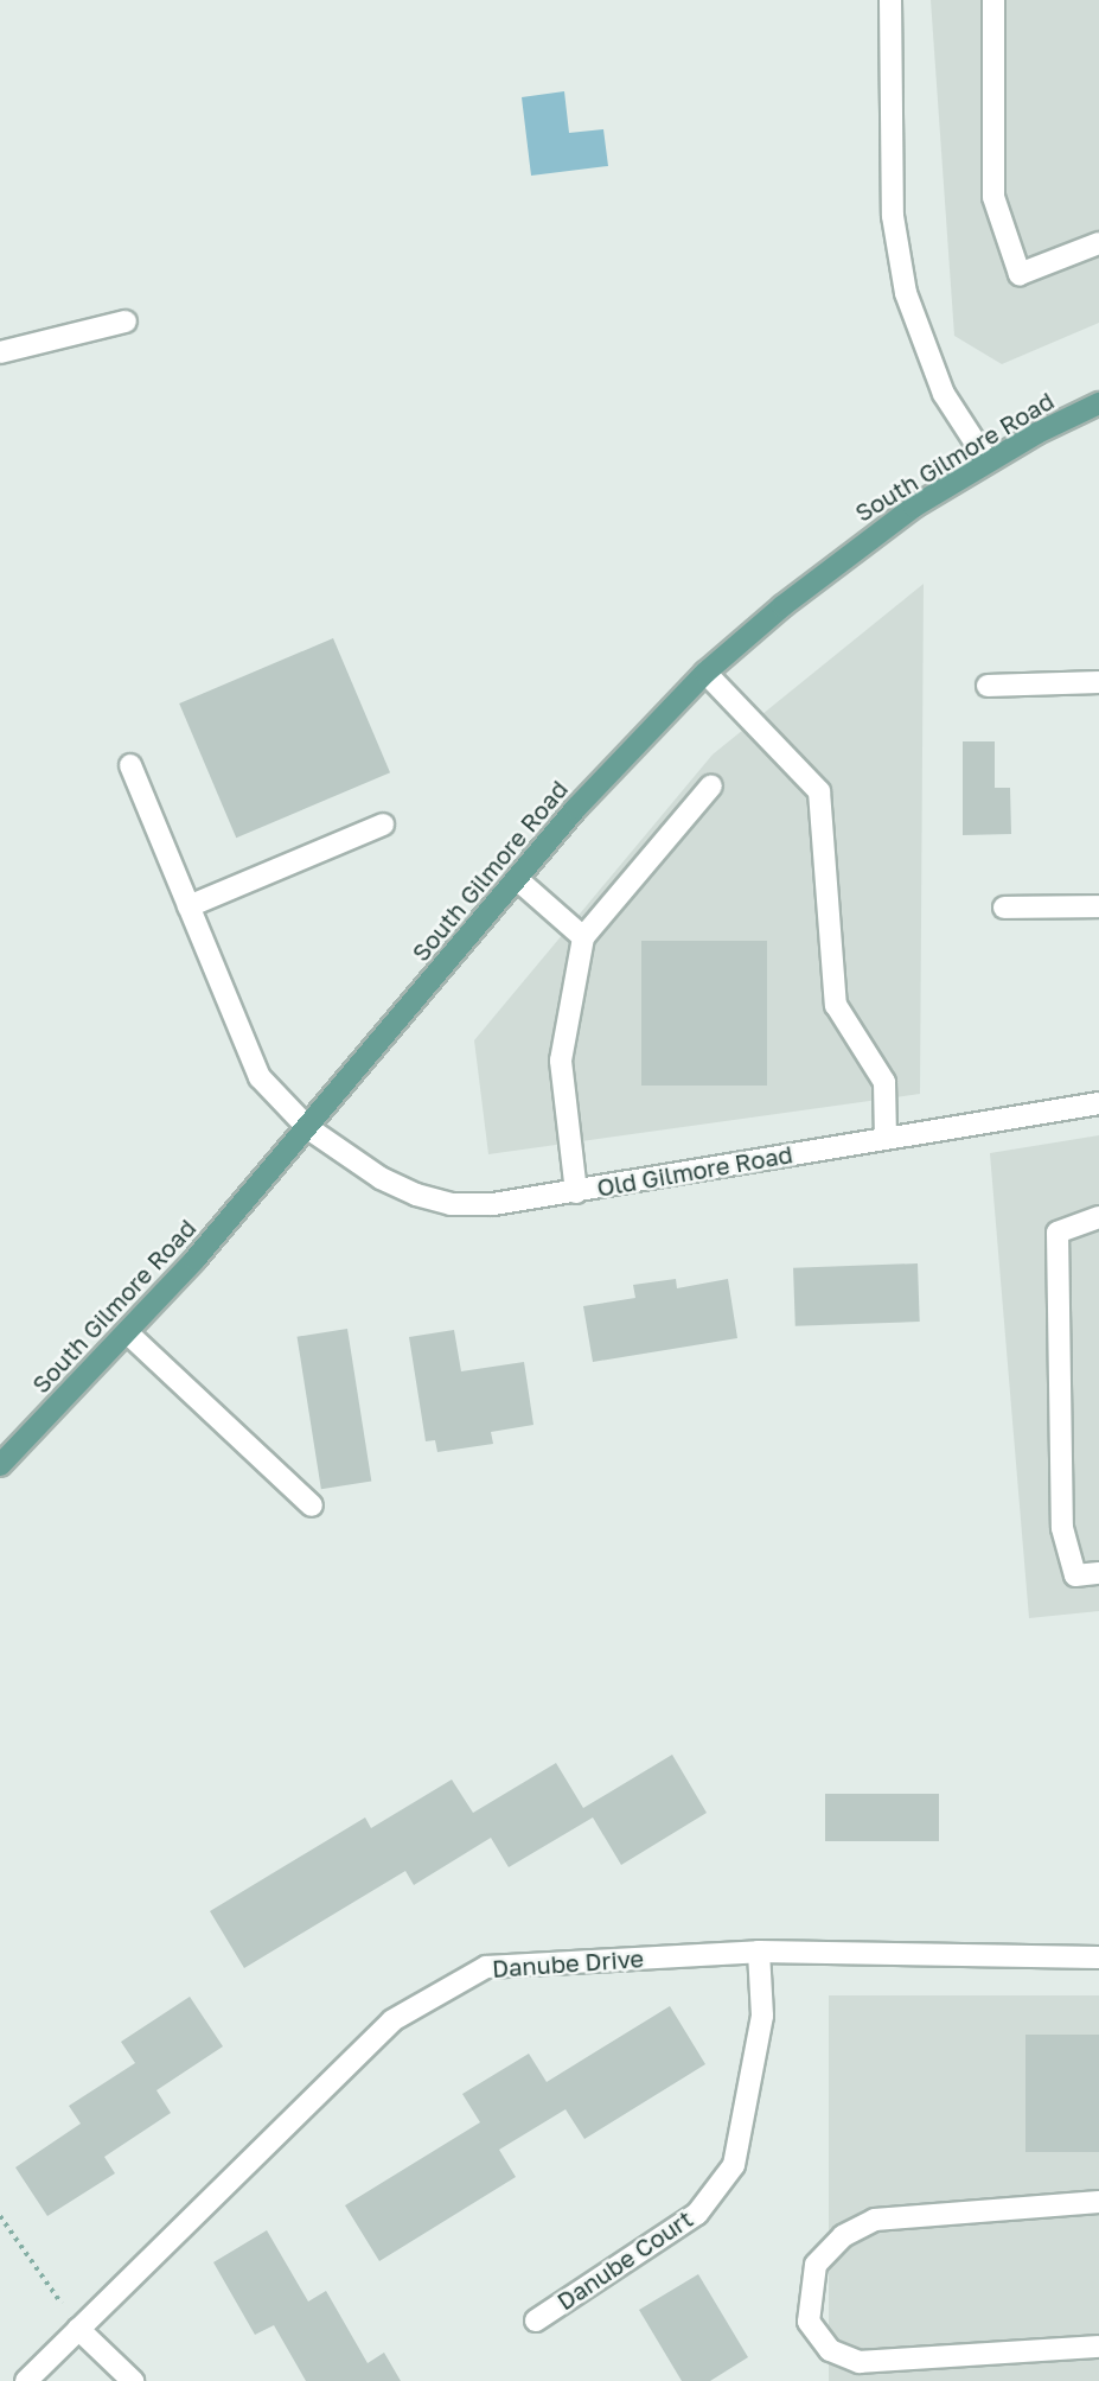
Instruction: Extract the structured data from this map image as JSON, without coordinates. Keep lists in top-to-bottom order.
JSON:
{
  "streets": {
    "main road": ["South Gilmore Road"],
    "street": ["Old Gilmore Road", "Danube Drive", "Danube Court"]
  },
  "crossings": [
    ["South Gilmore Road", "Old Gilmore Road"],
    ["Danube Drive", "Danube Court"]
  ]
}
